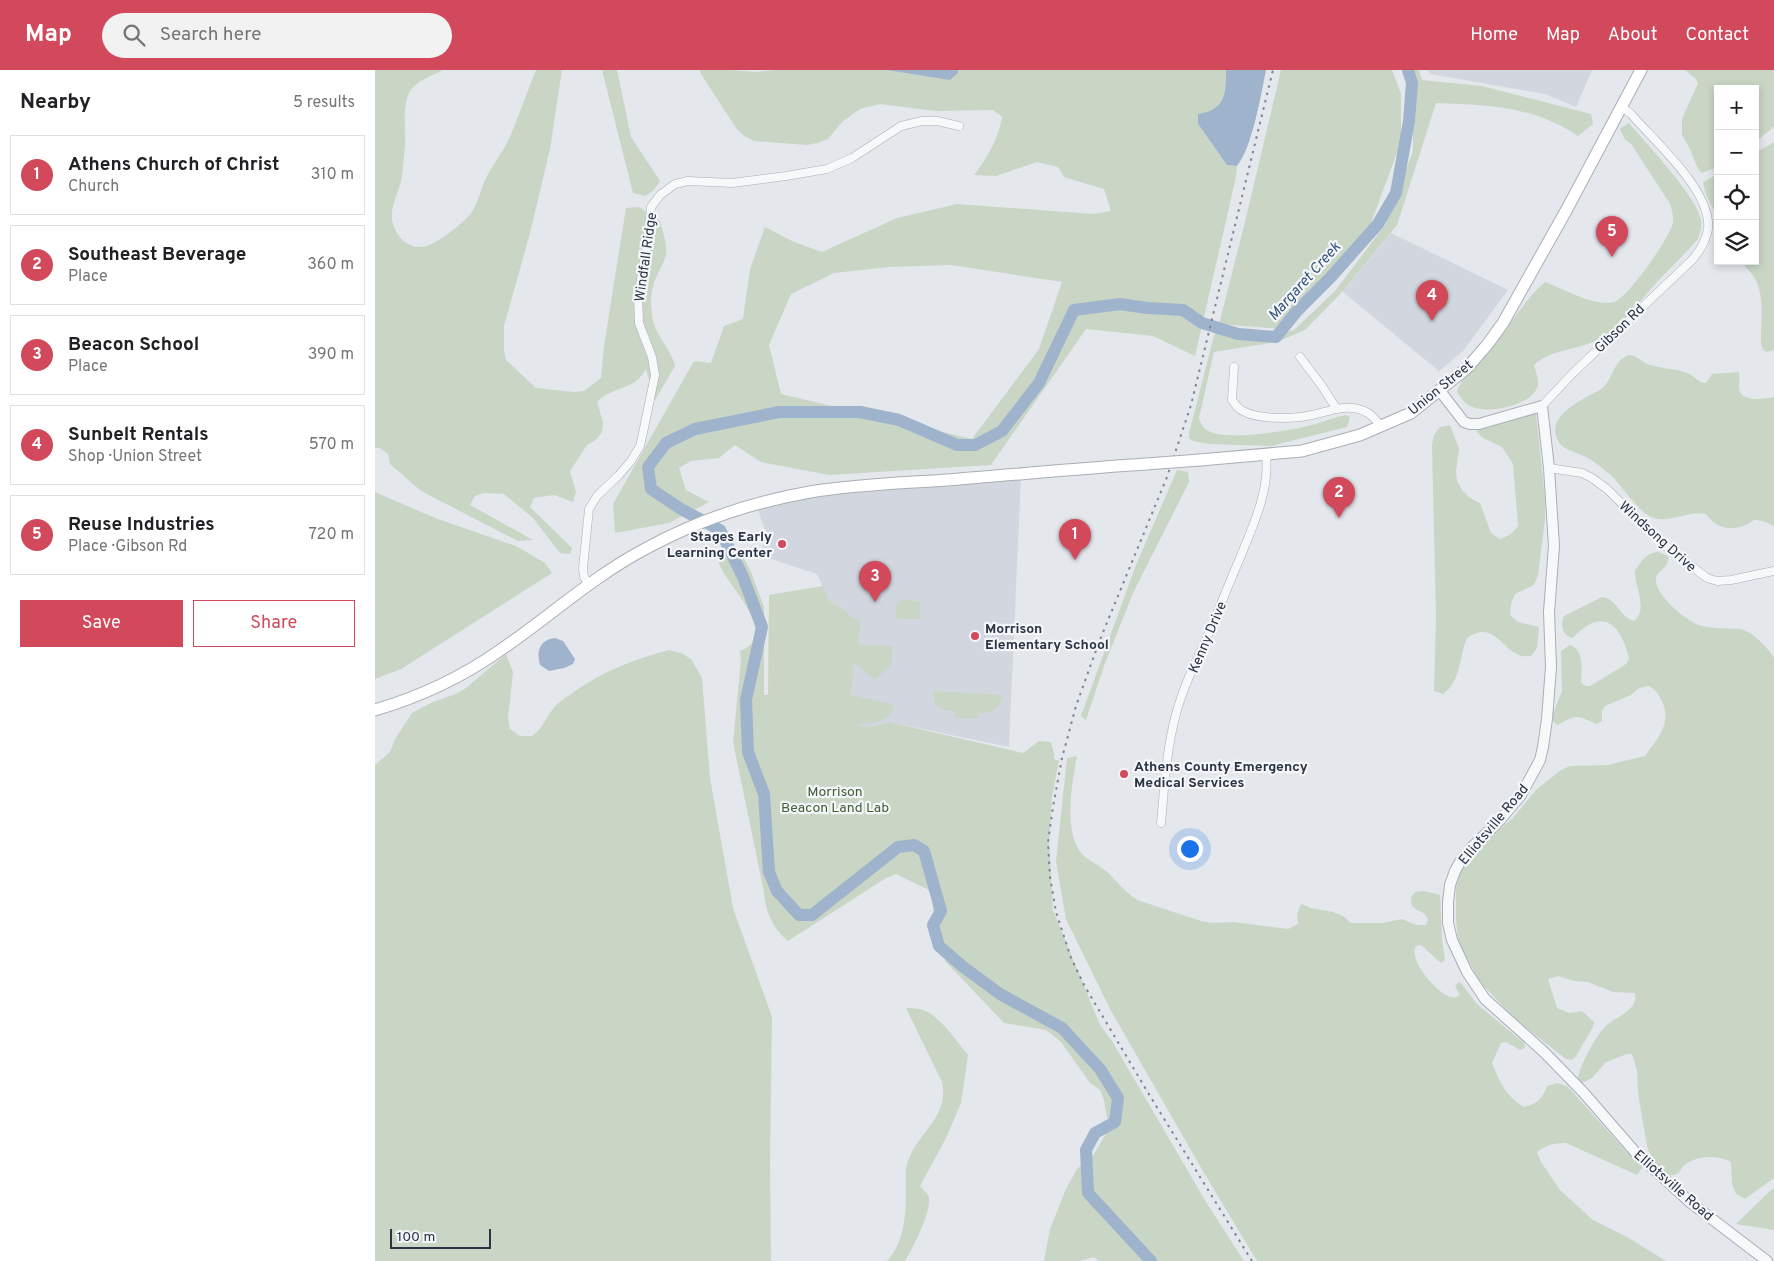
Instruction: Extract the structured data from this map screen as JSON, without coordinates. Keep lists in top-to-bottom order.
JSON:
{
  "streets": {
    "main road": ["Union Street"],
    "street": [
      "Windfall Ridge",
      "Gibson Rd",
      "Windsong Drive",
      "Kenny Drive",
      "Elliotsville Road"
    ]
  },
  "crossings": [
    ["Windfall Ridge", "Union Street"],
    ["Gibson Rd", "Union Street"],
    ["Gibson Rd", "Elliotsville Road"],
    ["Union Street", "Kenny Drive"],
    ["Windsong Drive", "Elliotsville Road"]
  ],
  "water": ["Margaret Creek"],
  "parks": ["Morrison Beacon Land Lab"],
  "places": ["Stages Early Learning Center", "Morrison Elementary School", "Athens County Emergency Medical Services"],
  "scale_bar": "100 m",
  "page": {
    "header": "Map",
    "search": "Search here",
    "nav": [
      "Home",
      "Map",
      "About",
      "Contact"
    ],
    "heading": ["Nearby", "5 results"],
    "map_buttons": ["+", "−"],
    "list": [
      {
        "mark": "1",
        "name": "Athens Church of Christ",
        "note": "Church",
        "value": "310 m"
      },
      {
        "mark": "2",
        "name": "Southeast Beverage",
        "note": "Place",
        "value": "360 m"
      },
      {
        "mark": "3",
        "name": "Beacon School",
        "note": "Place",
        "value": "390 m"
      },
      {
        "mark": "4",
        "name": "Sunbelt Rentals",
        "note": "Shop · Union Street",
        "value": "570 m"
      },
      {
        "mark": "5",
        "name": "Reuse Industries",
        "note": "Place · Gibson Rd",
        "value": "720 m"
      }
    ],
    "pins": [
      "5",
      "4",
      "2",
      "1",
      "3"
    ],
    "buttons": ["Save", "Share"],
    "scale": "100 m"
  }
}
